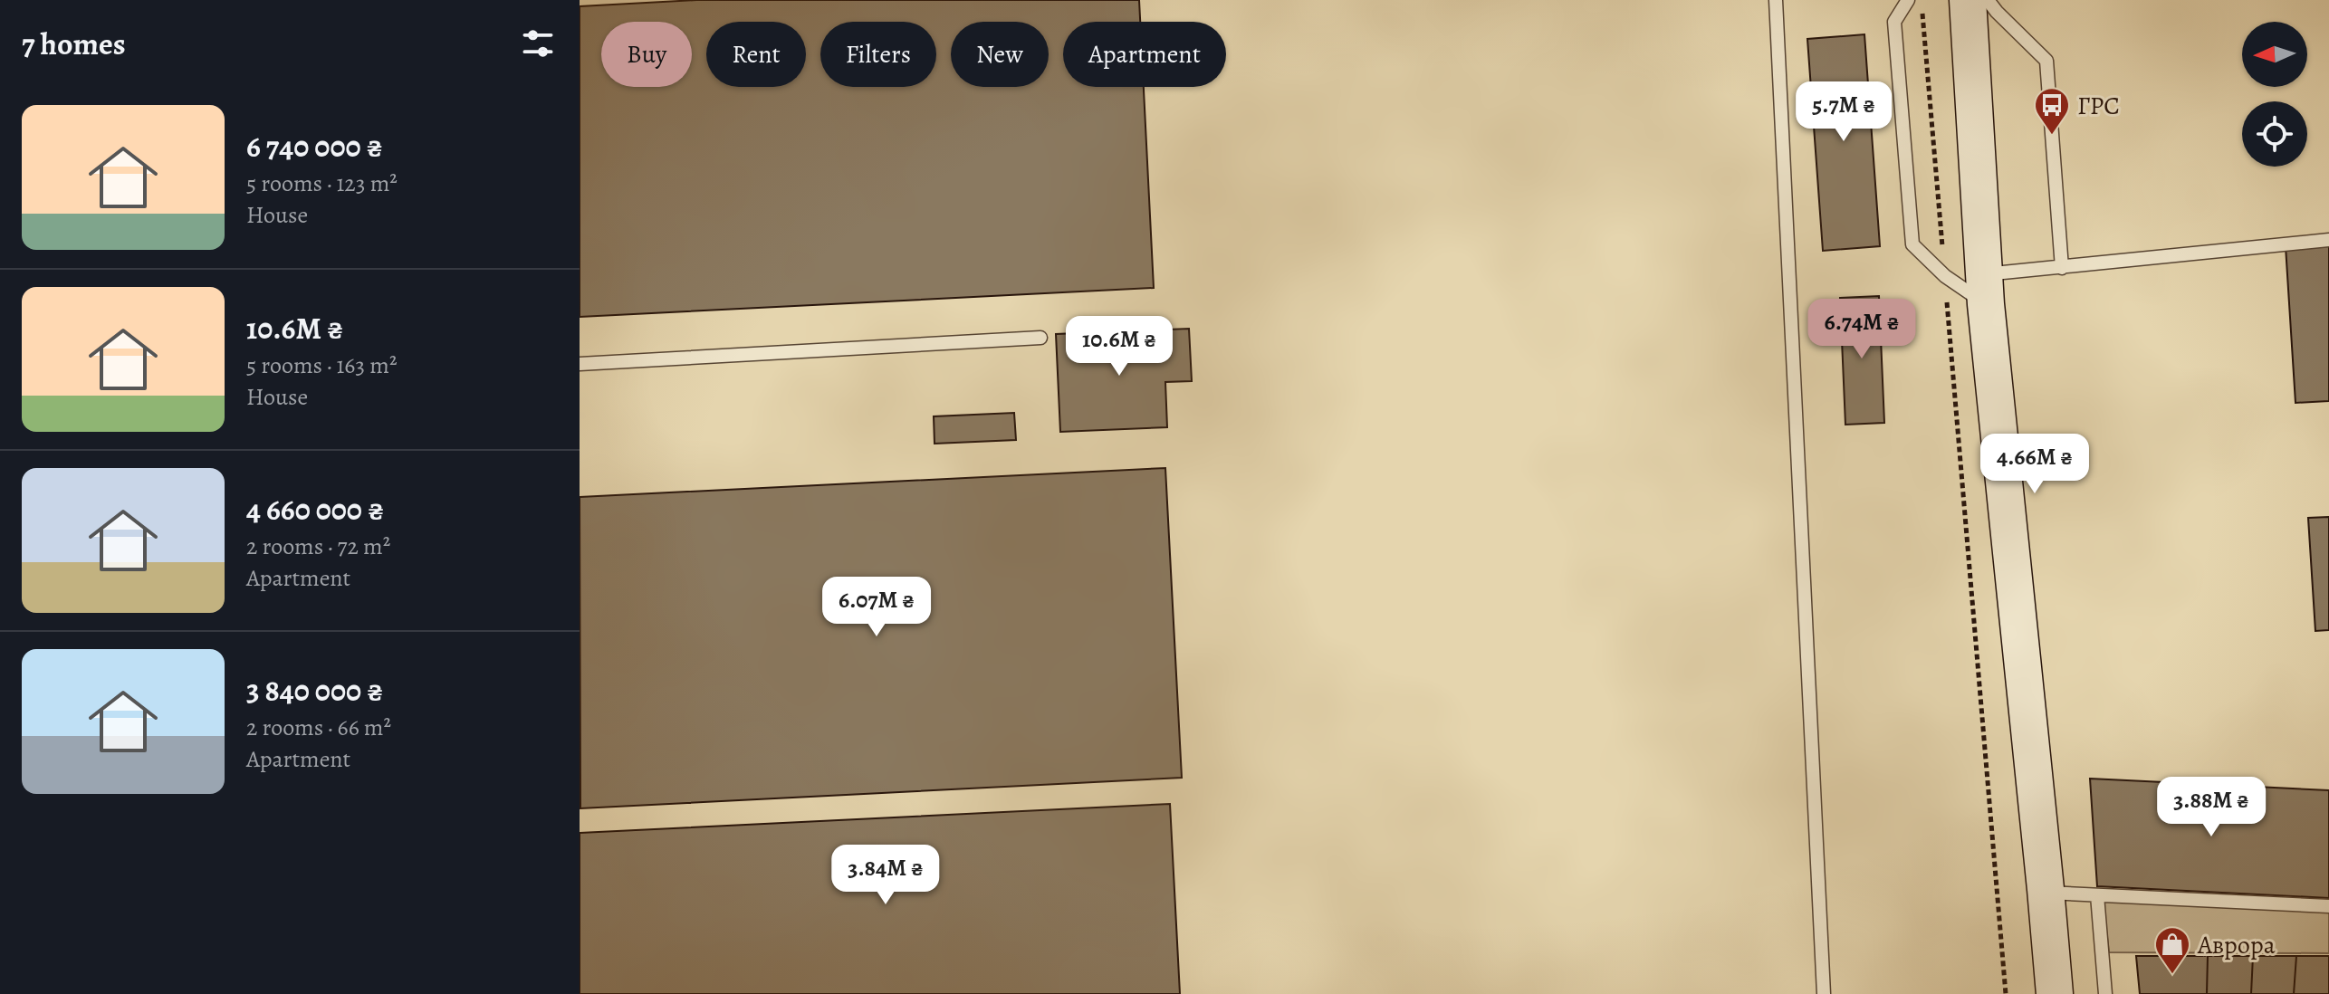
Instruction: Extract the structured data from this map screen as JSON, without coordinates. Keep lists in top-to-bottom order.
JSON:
{
  "places": {
    "bus stop": ["ГРС"],
    "shop": ["Аврора"]
  },
  "north": "left",
  "page": {
    "heading": "7 homes",
    "chip": [
      "Buy",
      "Rent",
      "Filters",
      "New",
      "Apartment"
    ],
    "price": [
      "5.7M ₴",
      "6.74M ₴",
      "10.6M ₴",
      "4.66M ₴",
      "6.07M ₴",
      "3.88M ₴",
      "3.84M ₴"
    ],
    "list": [
      {
        "name": "6 740 000 ₴",
        "note": "5 rooms · 123 m² · House"
      },
      {
        "name": "10.6M ₴",
        "note": "5 rooms · 163 m² · House"
      },
      {
        "name": "4 660 000 ₴",
        "note": "2 rooms · 72 m² · Apartment"
      },
      {
        "name": "3 840 000 ₴",
        "note": "2 rooms · 66 m² · Apartment"
      }
    ]
  }
}
